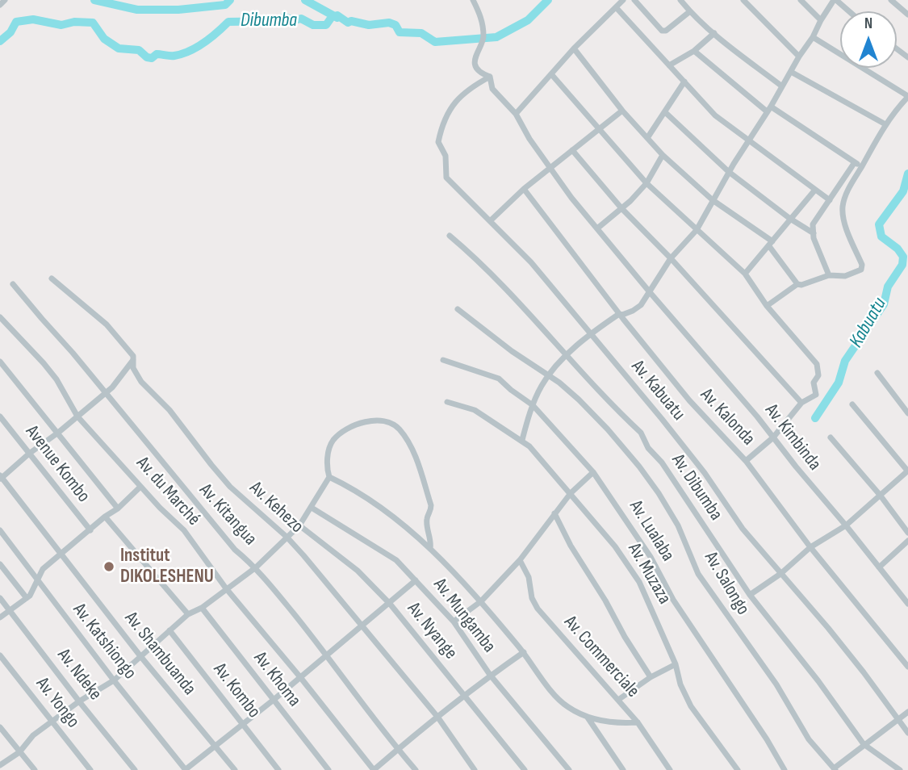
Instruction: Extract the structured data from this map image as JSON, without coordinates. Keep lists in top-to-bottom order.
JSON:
{
  "streets": {
    "street": [
      "Av. Kabuatu",
      "Av. Kalonda",
      "Av. Kimbinda",
      "Avenue Kombo",
      "Av. Dibumba",
      "Av. du Marché",
      "Av. Kehezo",
      "Av. Kitangua",
      "Av. Lualaba",
      "Av. Muzaza",
      "Av. Salongo",
      "Av. Mungamba",
      "Av. Nyange",
      "Av. Katshiongo",
      "Av. Shambuanda",
      "Av. Commerciale",
      "Av. Ndeke",
      "Av. Khoma",
      "Av. Kombo",
      "Av. Yongo"
    ]
  },
  "crossings": [
    ["Av. Kabuatu", "Av. Kimbinda"]
  ],
  "water": ["Dibumba", "Kabuatu"],
  "places": ["Institut DIKOLESHENU"],
  "north": "top"
}
